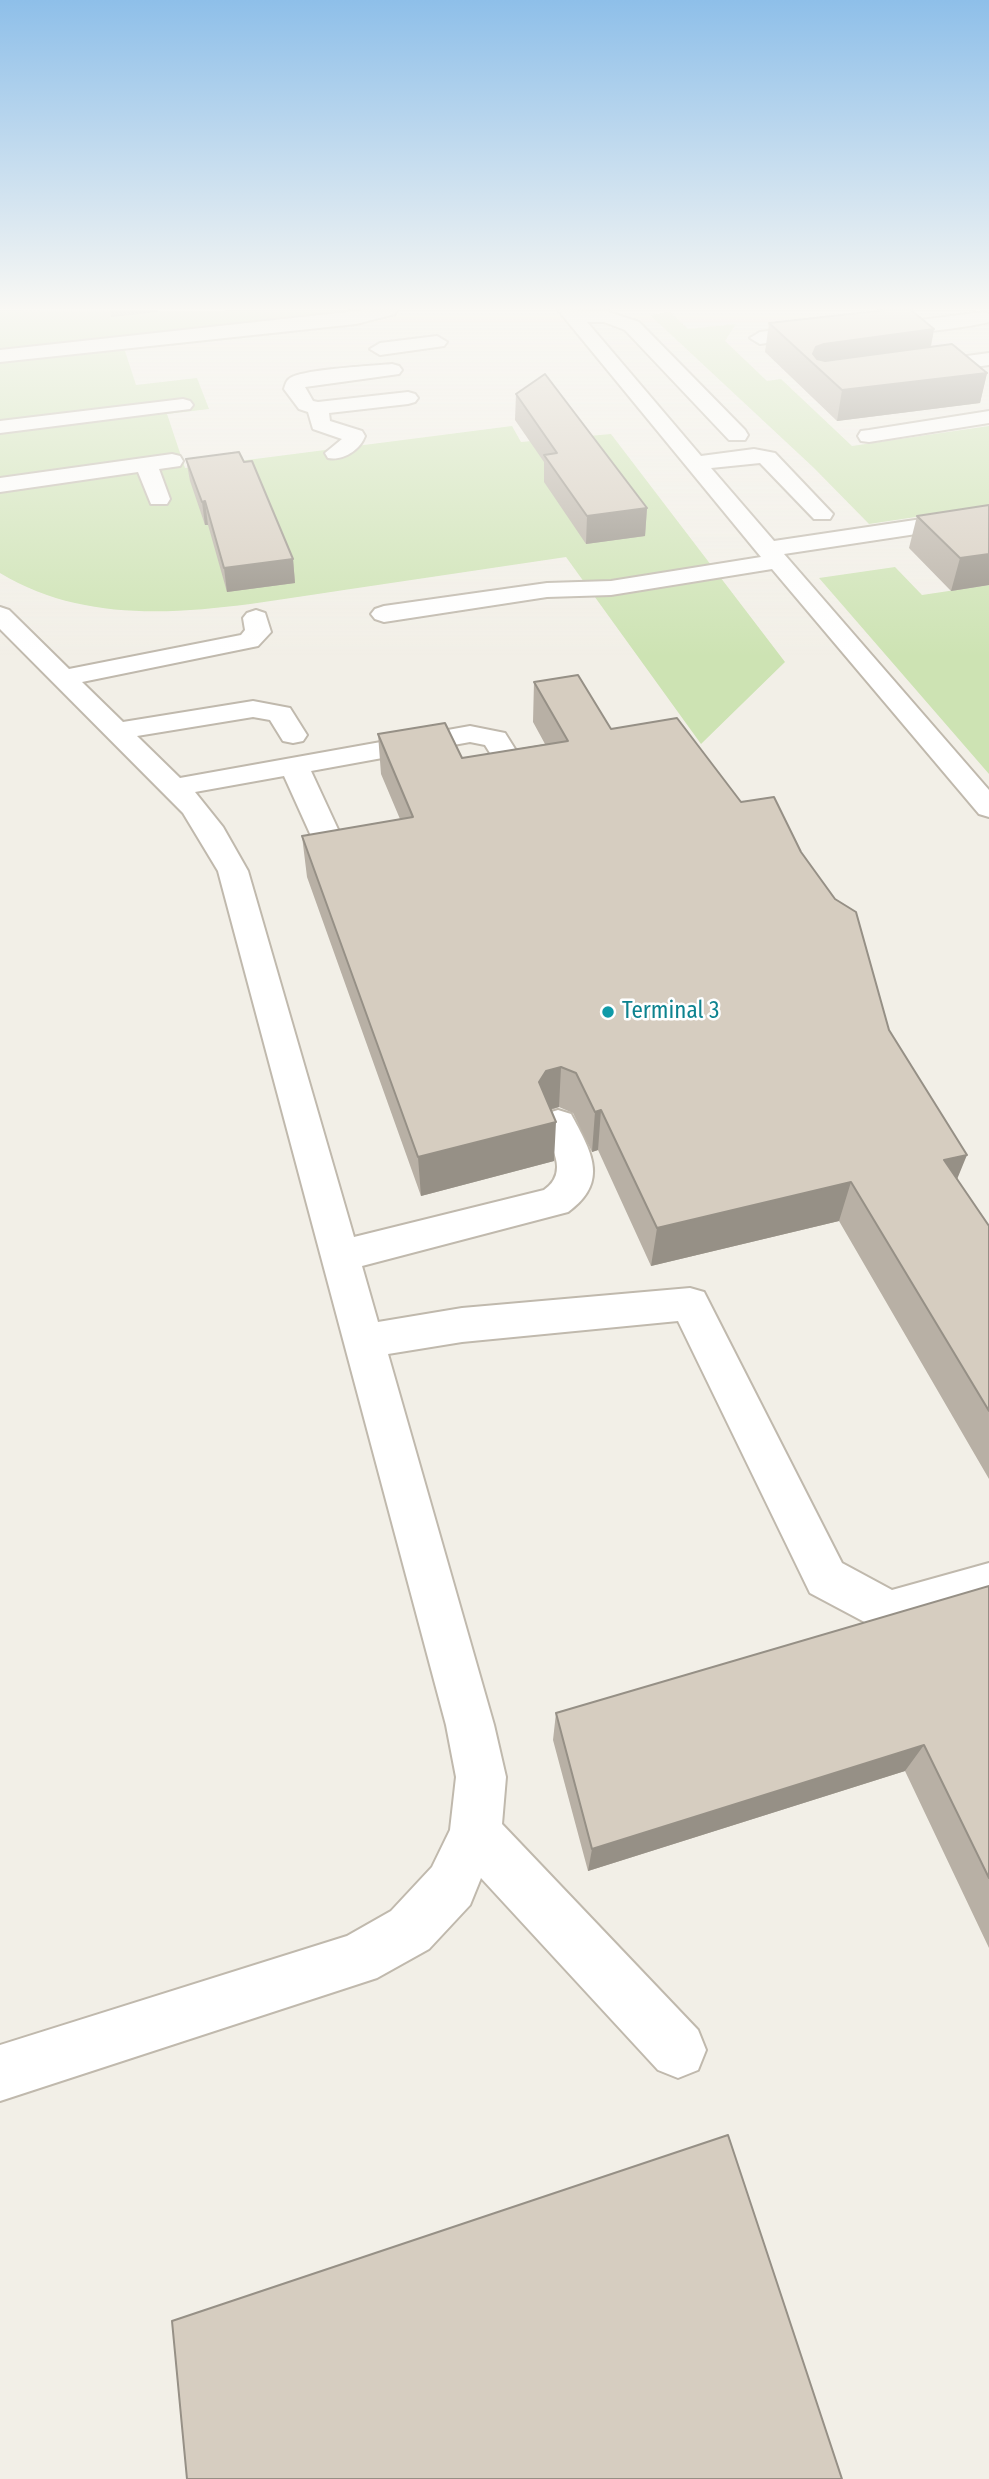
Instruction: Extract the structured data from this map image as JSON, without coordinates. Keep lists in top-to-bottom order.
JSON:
{
  "places": ["Terminal 3"]
}
